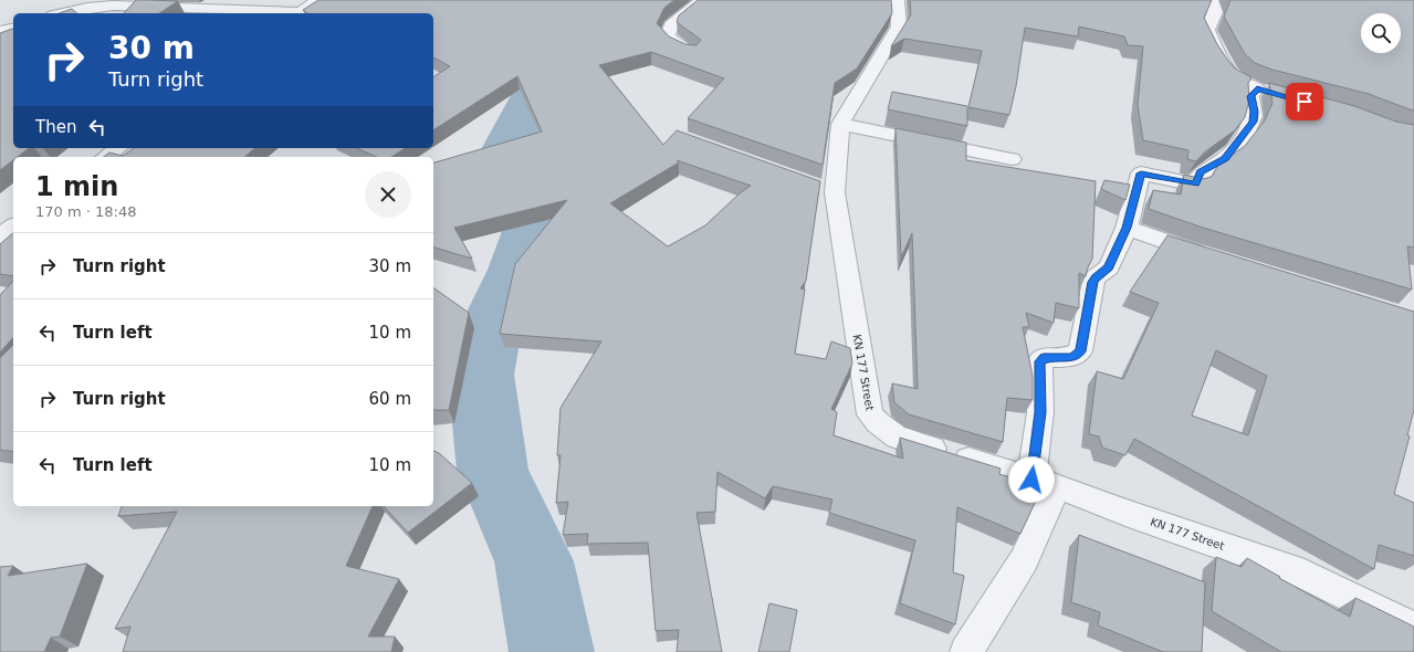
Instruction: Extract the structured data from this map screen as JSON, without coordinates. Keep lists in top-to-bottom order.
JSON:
{
  "streets": {
    "street": ["KN 177 Street"]
  },
  "page": {
    "turn": ["30 m", "Turn right"],
    "then": "Then",
    "heading": ["1 min", "170 m · 18:48"],
    "list": [
      {
        "name": "Turn right",
        "value": "30 m"
      },
      {
        "name": "Turn left",
        "value": "10 m"
      },
      {
        "name": "Turn right",
        "value": "60 m"
      },
      {
        "name": "Turn left",
        "value": "10 m"
      }
    ]
  }
}
